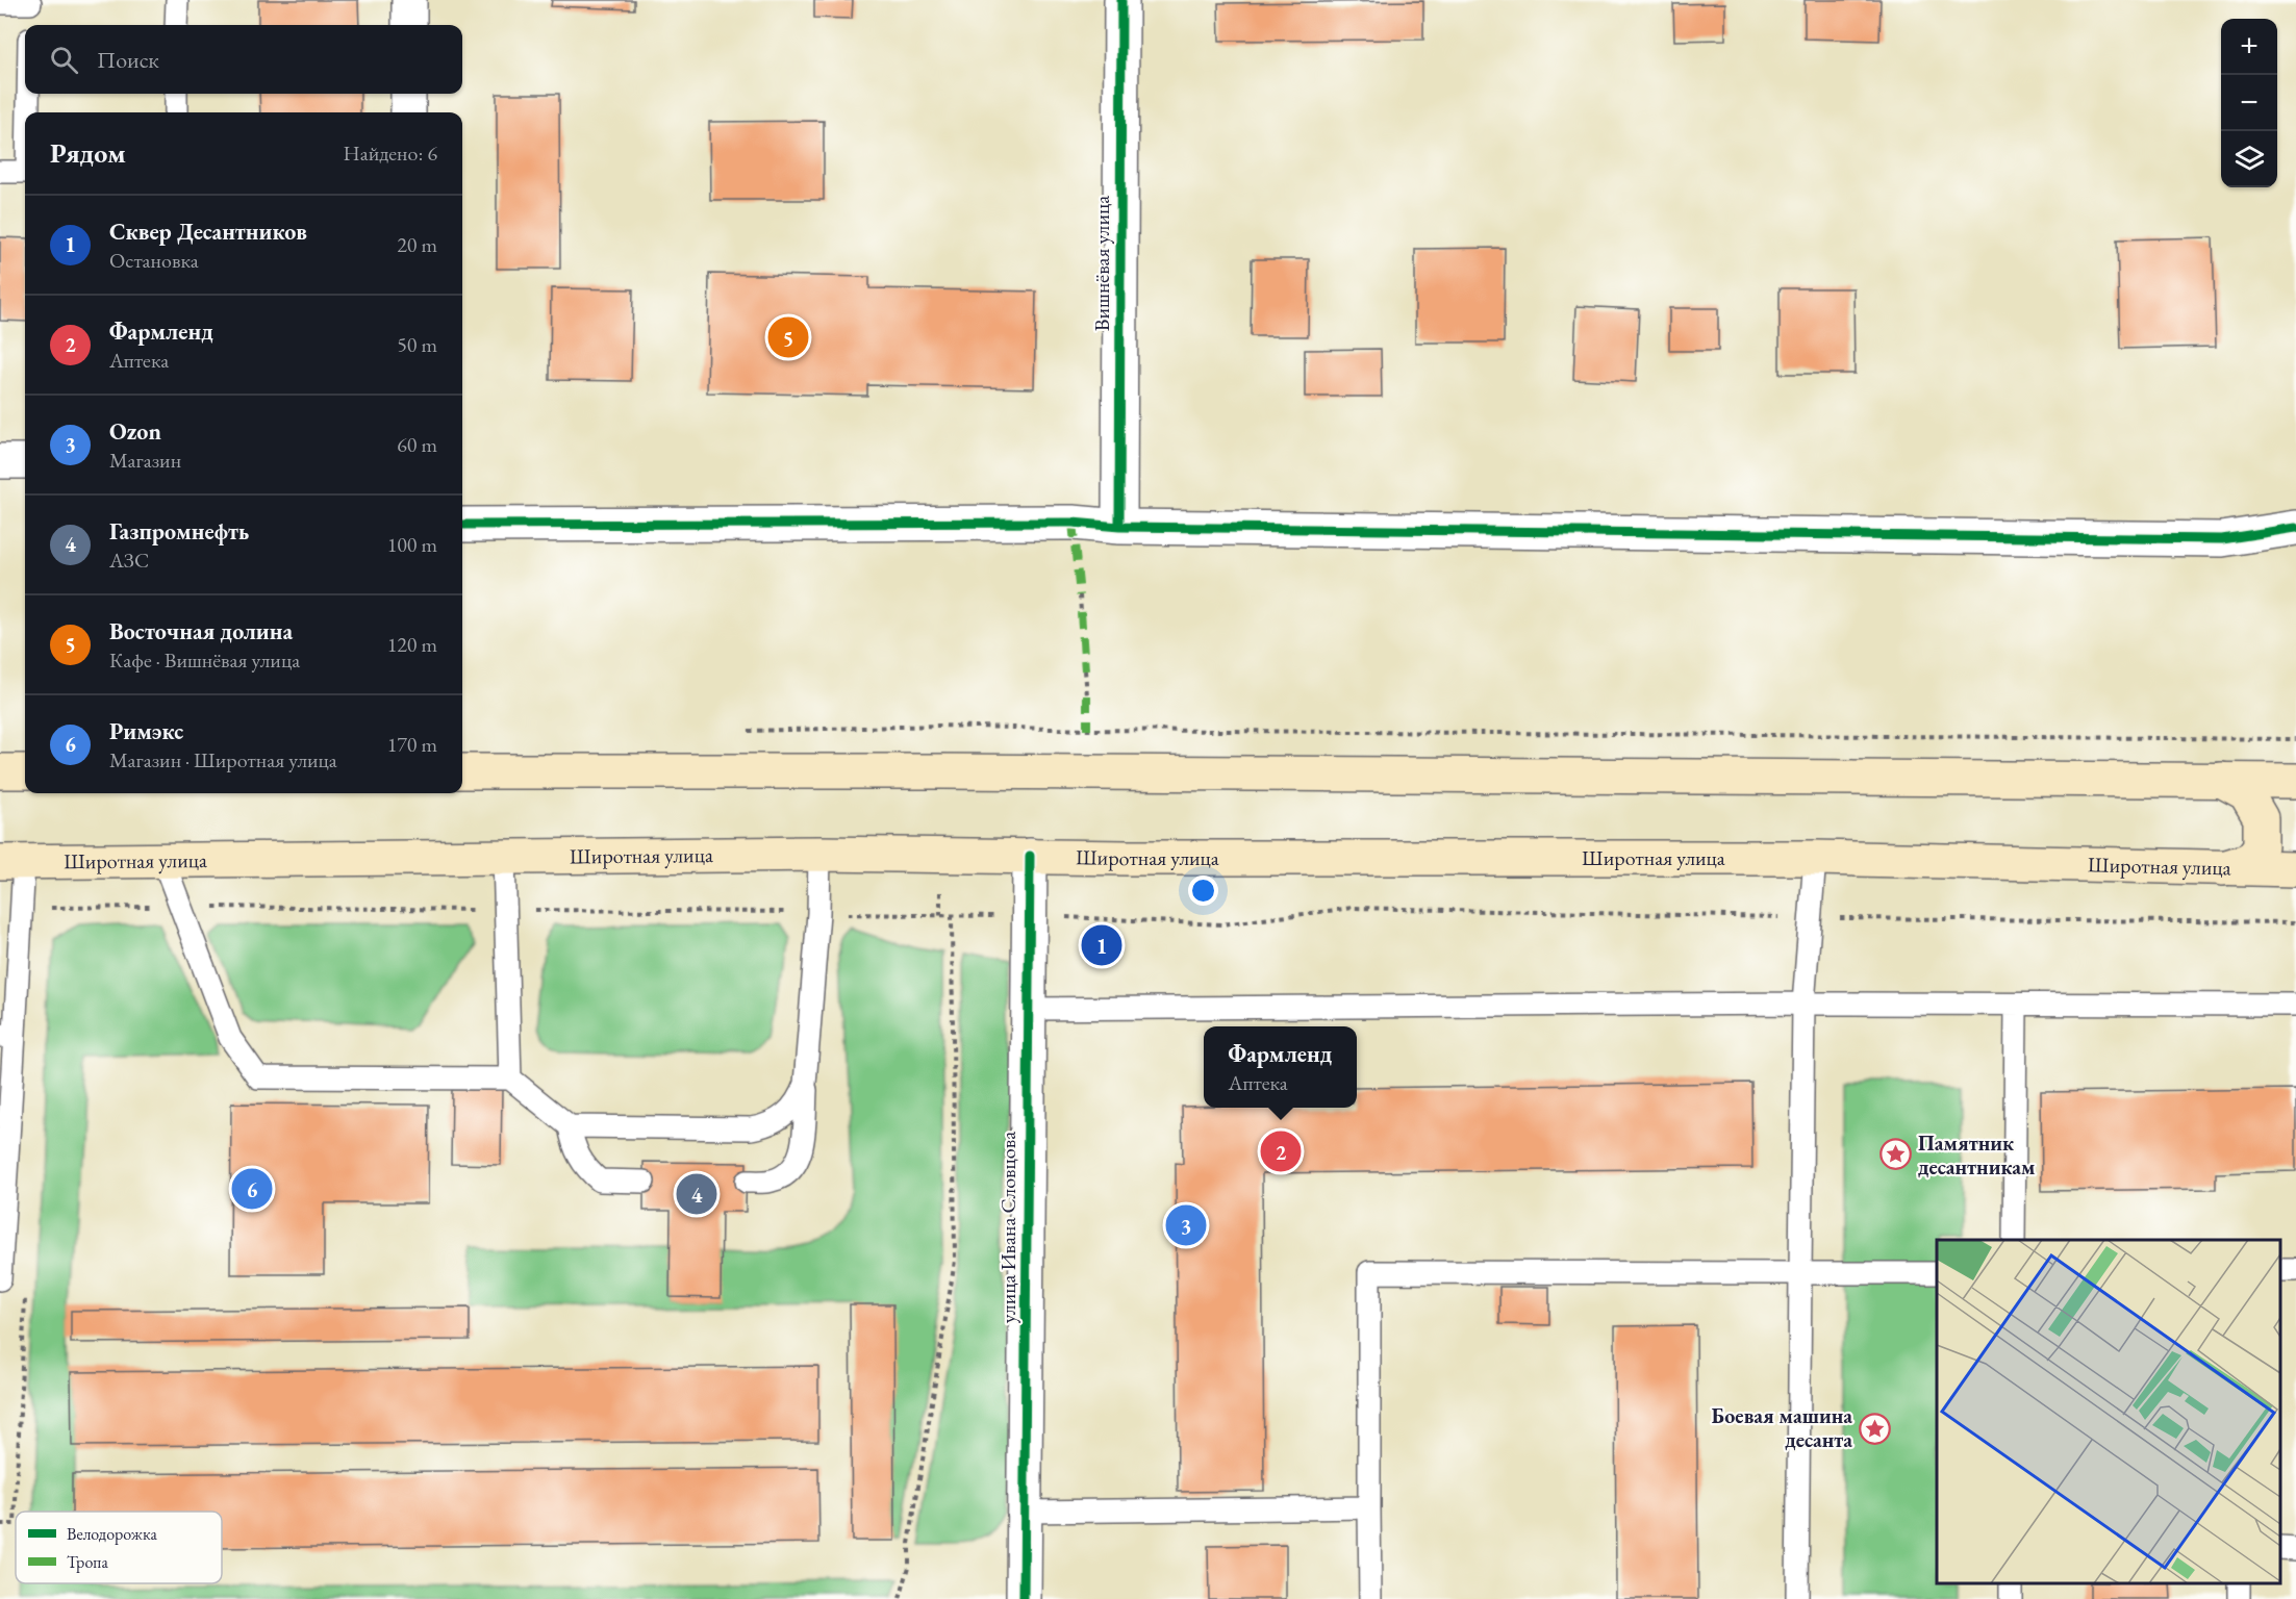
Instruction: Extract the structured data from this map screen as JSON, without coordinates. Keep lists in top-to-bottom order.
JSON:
{
  "streets": {
    "main road": ["Широтная улица"],
    "street": ["Вишнёвая улица", "улица Ивана Словцова"]
  },
  "crossings": [
    ["Широтная улица", "улица Ивана Словцова"]
  ],
  "places": {
    "place": ["Памятник десантникам", "Боевая машина десанта"]
  },
  "legend": ["Велодорожка", "Тропа"],
  "page": {
    "map_buttons": ["+", "−"],
    "search": "Поиск",
    "heading": ["Рядом", "Найдено: 6"],
    "list": [
      {
        "mark": "1",
        "name": "Сквер Десантников",
        "note": "Остановка",
        "value": "20 m"
      },
      {
        "mark": "2",
        "name": "Фармленд",
        "note": "Аптека",
        "value": "50 m"
      },
      {
        "mark": "3",
        "name": "Ozon",
        "note": "Магазин",
        "value": "60 m"
      },
      {
        "mark": "4",
        "name": "Газпромнефть",
        "note": "АЗС",
        "value": "100 m"
      },
      {
        "mark": "5",
        "name": "Восточная долина",
        "note": "Кафе · Вишнёвая улица",
        "value": "120 m"
      },
      {
        "mark": "6",
        "name": "Римэкс",
        "note": "Магазин · Широтная улица",
        "value": "170 m"
      }
    ],
    "pins": [
      "5",
      "1",
      "2",
      "6",
      "4",
      "3"
    ],
    "popup": ["Фармленд", "Аптека"]
  }
}
